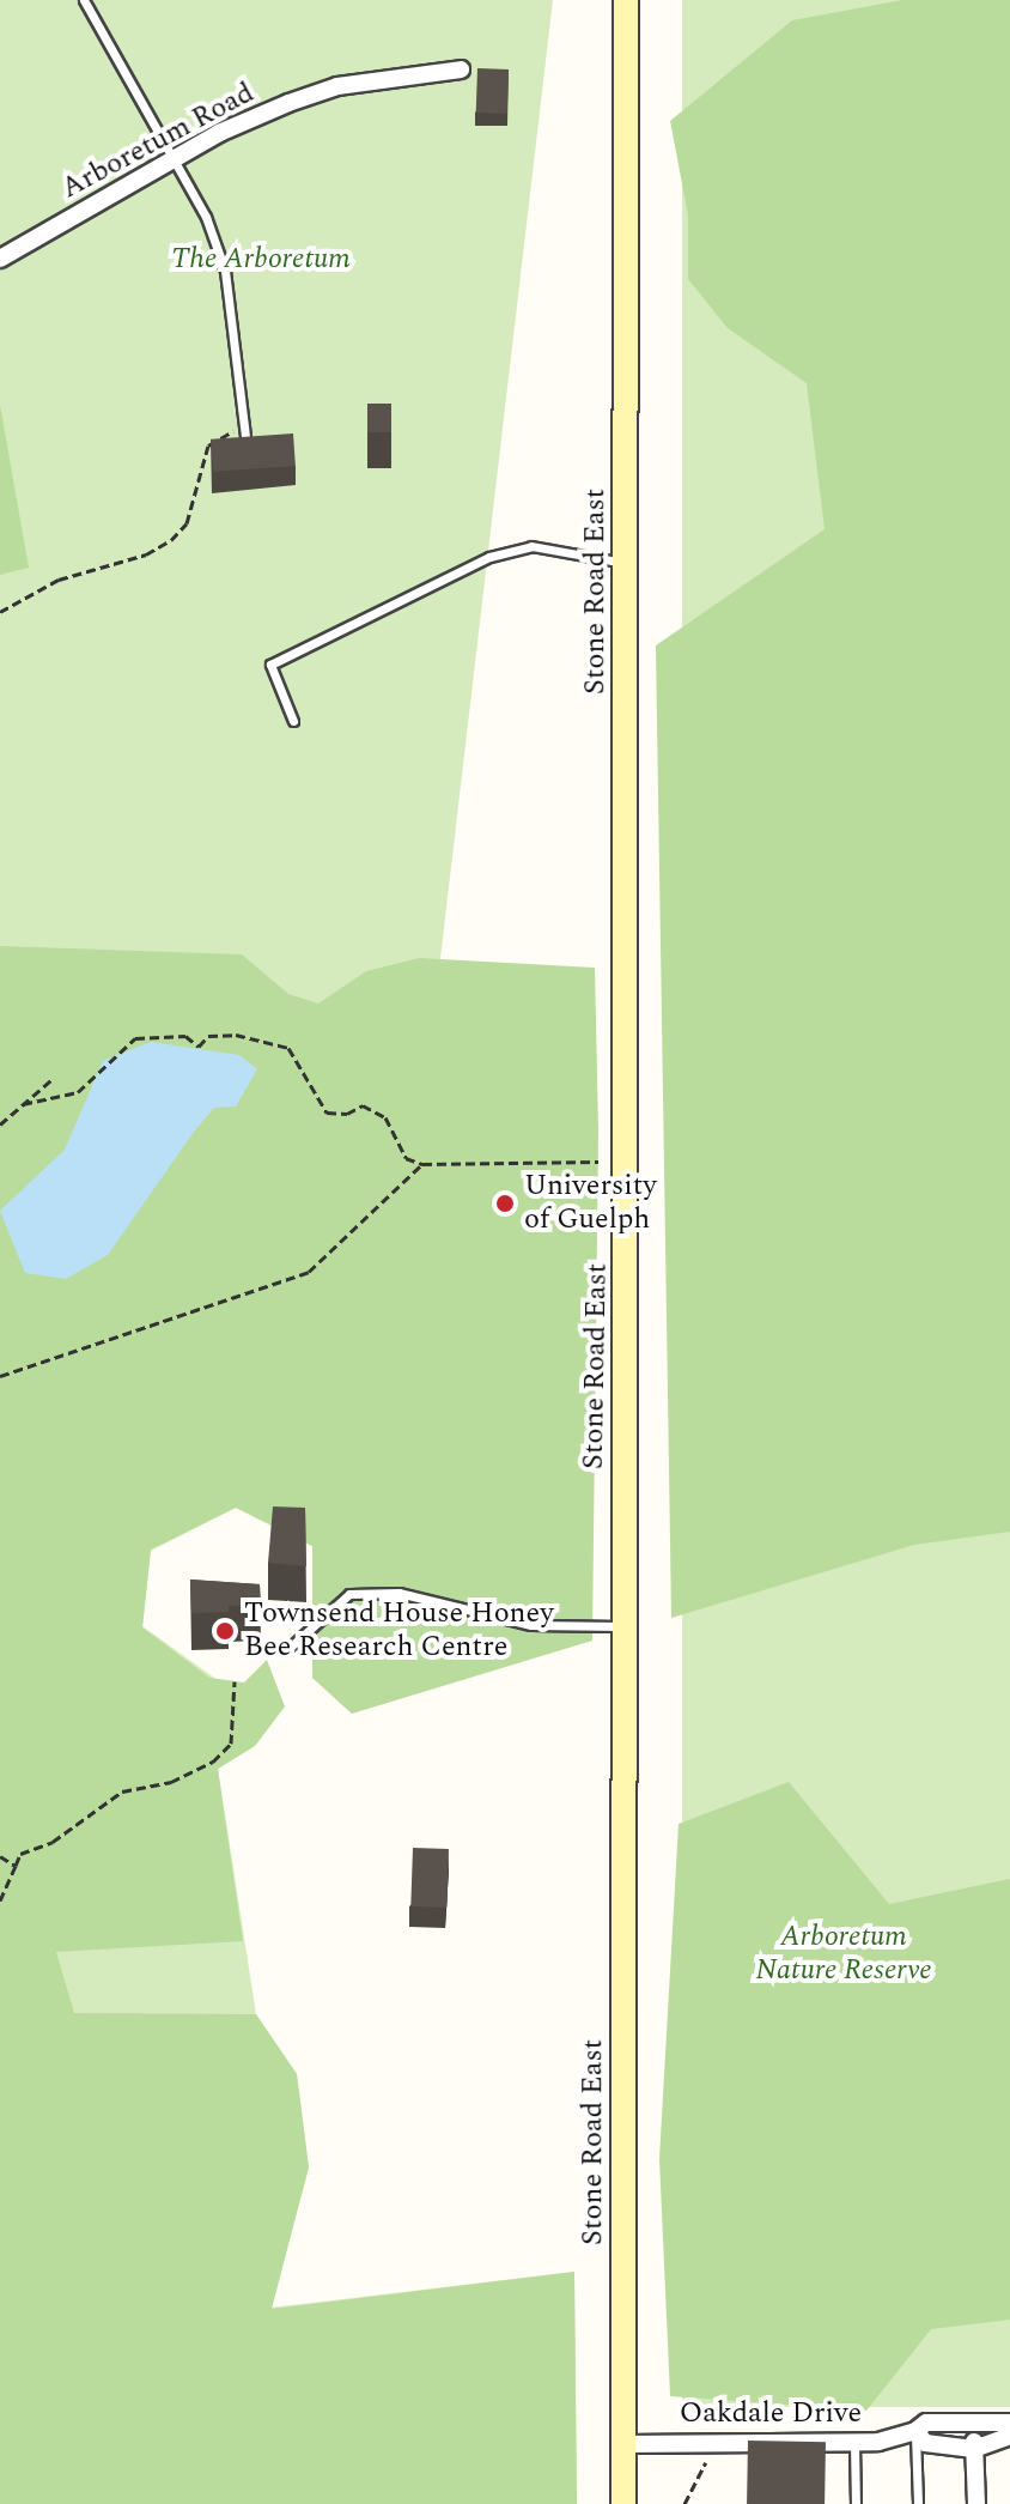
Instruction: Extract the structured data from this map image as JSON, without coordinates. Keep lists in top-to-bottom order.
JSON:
{
  "streets": {
    "main road": ["Stone Road East"],
    "street": ["Arboretum Road", "Oakdale Drive"]
  },
  "crossings": [
    ["Stone Road East", "Oakdale Drive"]
  ],
  "parks": ["The Arboretum", "Arboretum Nature Reserve"],
  "places": ["University of Guelph", "Townsend House Honey Bee Research Centre"]
}
